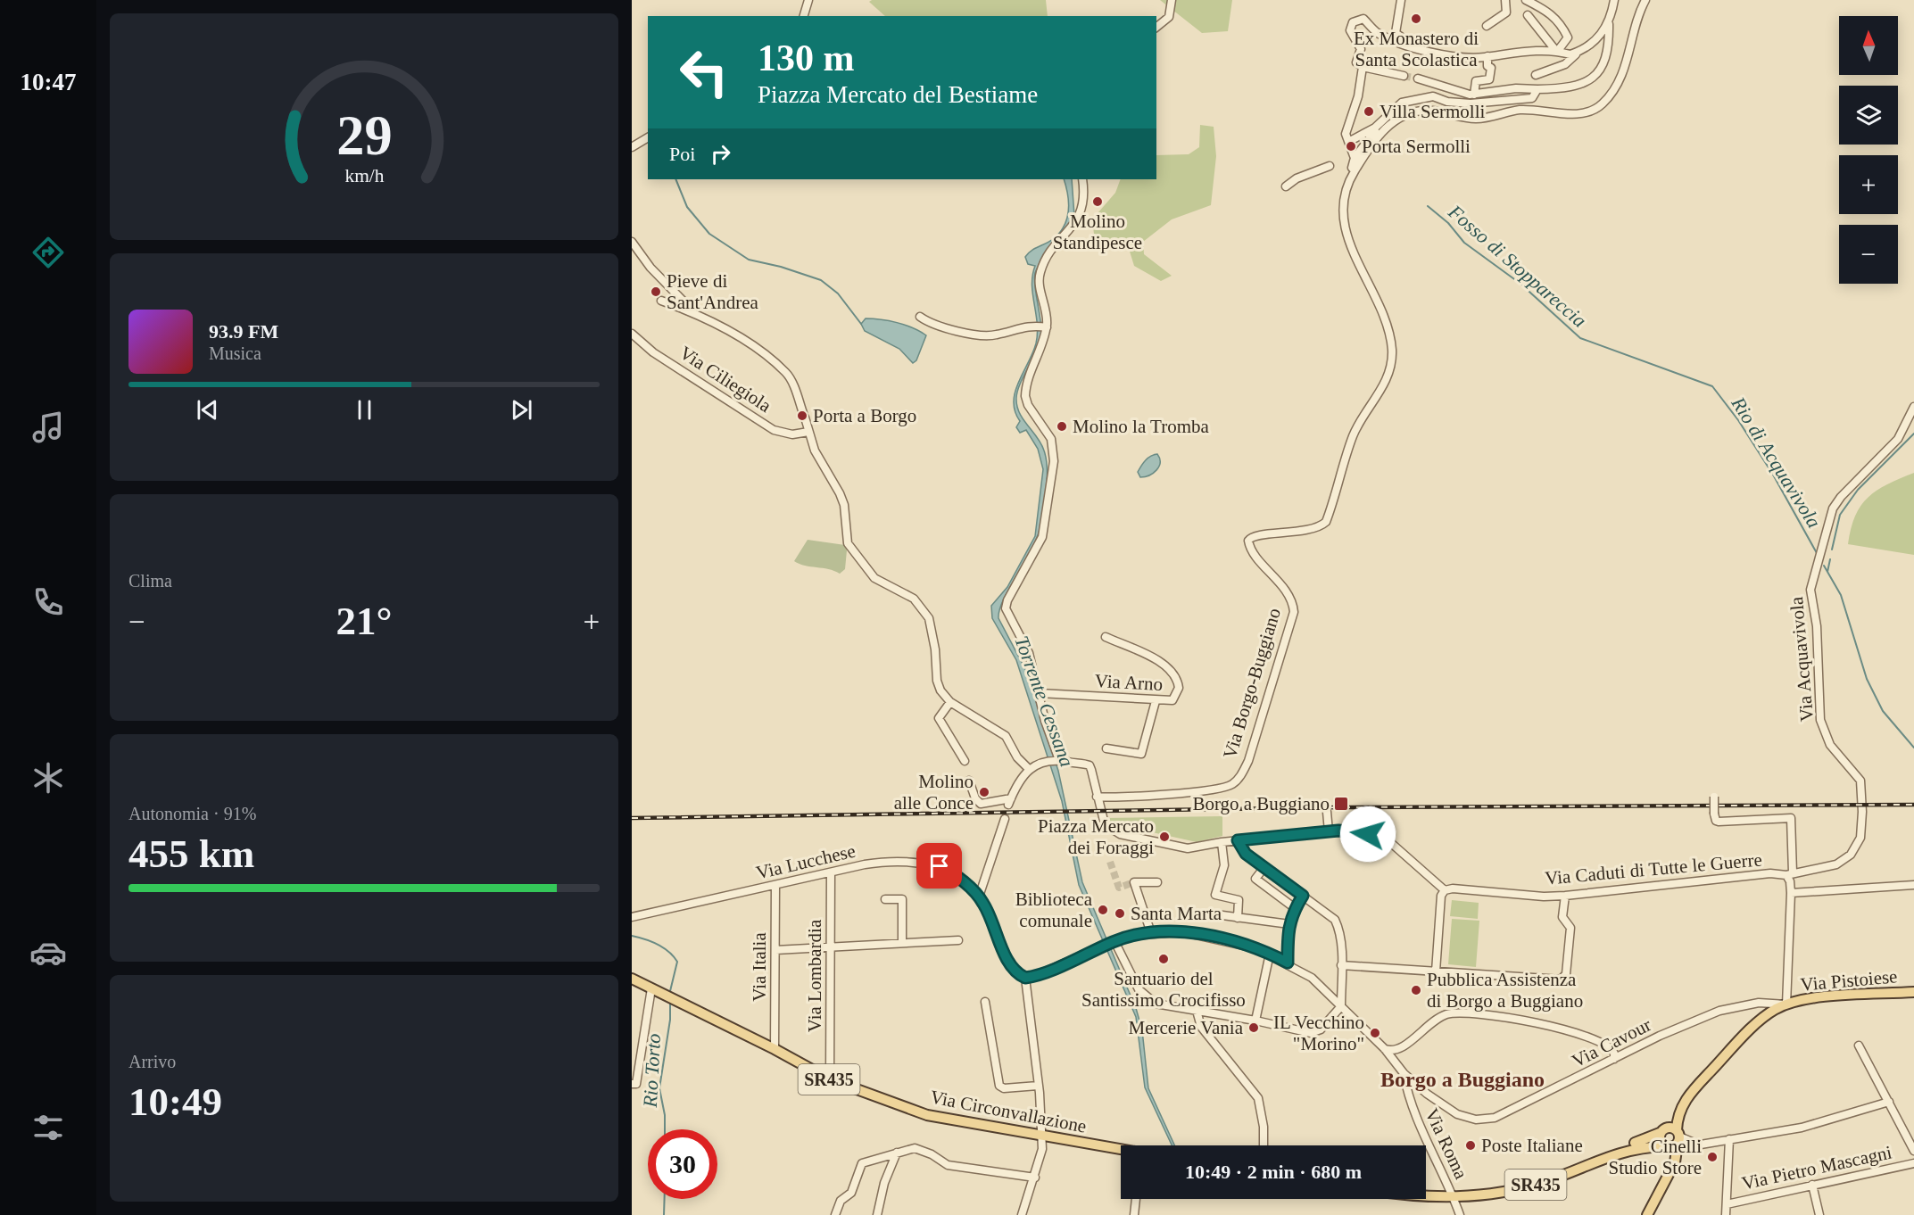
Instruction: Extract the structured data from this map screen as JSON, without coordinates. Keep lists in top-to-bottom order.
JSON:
{
  "streets": {
    "main road": ["Via Pistoiese", "SR435", "Via Circonvallazione"],
    "street": [
      "Via Ciliegiola",
      "Via Acquavivola",
      "Via Arno",
      "Via Borgo-Buggiano",
      "Via Lucchese",
      "Via Caduti di Tutte le Guerre",
      "Via Italia",
      "Via Lombardia",
      "Via Cavour",
      "Via Roma",
      "Via Pietro Mascagni"
    ]
  },
  "crossings": [
    ["Via Acquavivola", "Via Caduti di Tutte le Guerre"],
    ["Via Lucchese", "Via Italia"],
    ["Via Lucchese", "Via Lombardia"],
    ["Via Italia", "Via Circonvallazione"],
    ["Via Lombardia", "Via Circonvallazione"],
    ["Via Pistoiese", "Via Cavour"],
    ["Via Cavour", "Via Roma"],
    ["SR435", "Via Roma"]
  ],
  "districts": ["Borgo a Buggiano"],
  "water": [
    "Fosso di Stoppareccia",
    "Rio di Acquavivola",
    "Torrente Cessana",
    "Rio Torto"
  ],
  "places": {
    "other": [
      "Ex Monastero di Santa Scolastica",
      "Villa Sermolli",
      "Porta Sermolli",
      "Molino Standipesce",
      "Pieve di Sant'Andrea",
      "Porta a Borgo",
      "Molino la Tromba",
      "Molino alle Conce",
      "Piazza Mercato dei Foraggi",
      "Biblioteca comunale",
      "Santa Marta",
      "Santuario del Santissimo Crocifisso",
      "Pubblica Assistenza di Borgo a Buggiano",
      "Mercerie Vania",
      "IL Vecchino \"Morino\"",
      "Poste Italiane",
      "Cinelli Studio Store"
    ],
    "transit": ["Borgo a Buggiano"]
  },
  "north": "top",
  "page": {
    "tabs": "10:47",
    "map_buttons": ["+", "−"],
    "turn": ["130 m", "Piazza Mercato del Bestiame"],
    "then": "Poi",
    "song": ["93.9 FM", "Musica"],
    "tile": [
      "Clima",
      ["Autonomia · 91%", "455 km"],
      ["Arrivo", "10:49"]
    ],
    "heat": ["−", "21°", "+"],
    "limit": "30",
    "trip": "10:49 · 2 min · 680 m",
    "gauge": ["29", "km/h"]
  }
}
